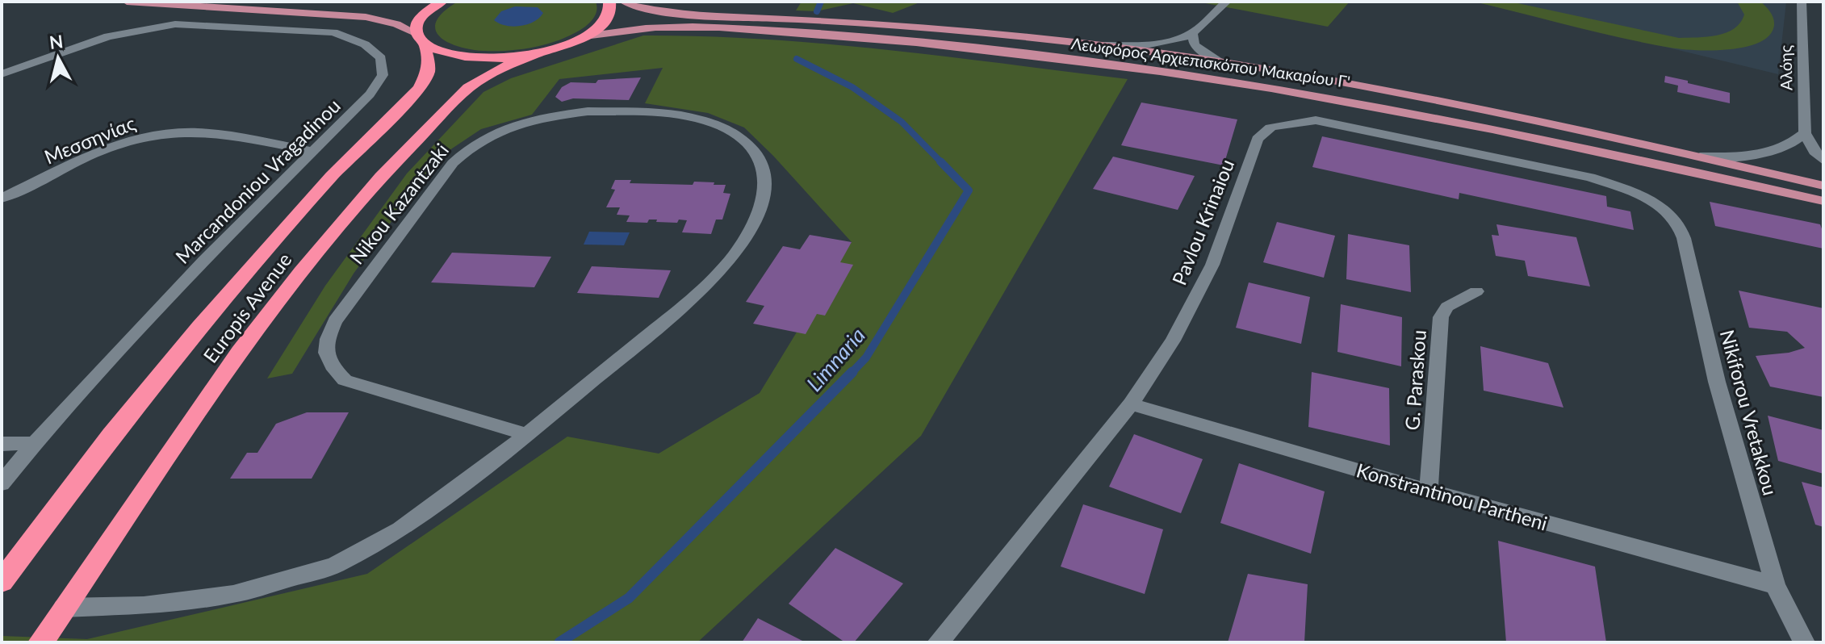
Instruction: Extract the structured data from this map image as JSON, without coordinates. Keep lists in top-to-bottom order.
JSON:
{
  "streets": {
    "highway": ["Europis Avenue"],
    "main road": ["Λεωφόρος Αρχιεπισκόπου Μακαρίου Γ'"],
    "street": [
      "Αλόης",
      "Μεσσηνίας",
      "Marcandoniou Vragadinou",
      "Nikou Kazantzaki",
      "Pavlou Krinaiou",
      "G. Paraskou",
      "Nikiforou Vretakkou",
      "Konstrantinou Partheni"
    ]
  },
  "crossings": [
    ["Μεσσηνίας", "Marcandoniou Vragadinou"],
    ["Nikou Kazantzaki", "Europis Avenue"],
    ["Pavlou Krinaiou", "Nikiforou Vretakkou"],
    ["Pavlou Krinaiou", "Konstrantinou Partheni"],
    ["G. Paraskou", "Konstrantinou Partheni"],
    ["Nikiforou Vretakkou", "Konstrantinou Partheni"]
  ],
  "water": ["Limnaria"],
  "north": "top"
}
